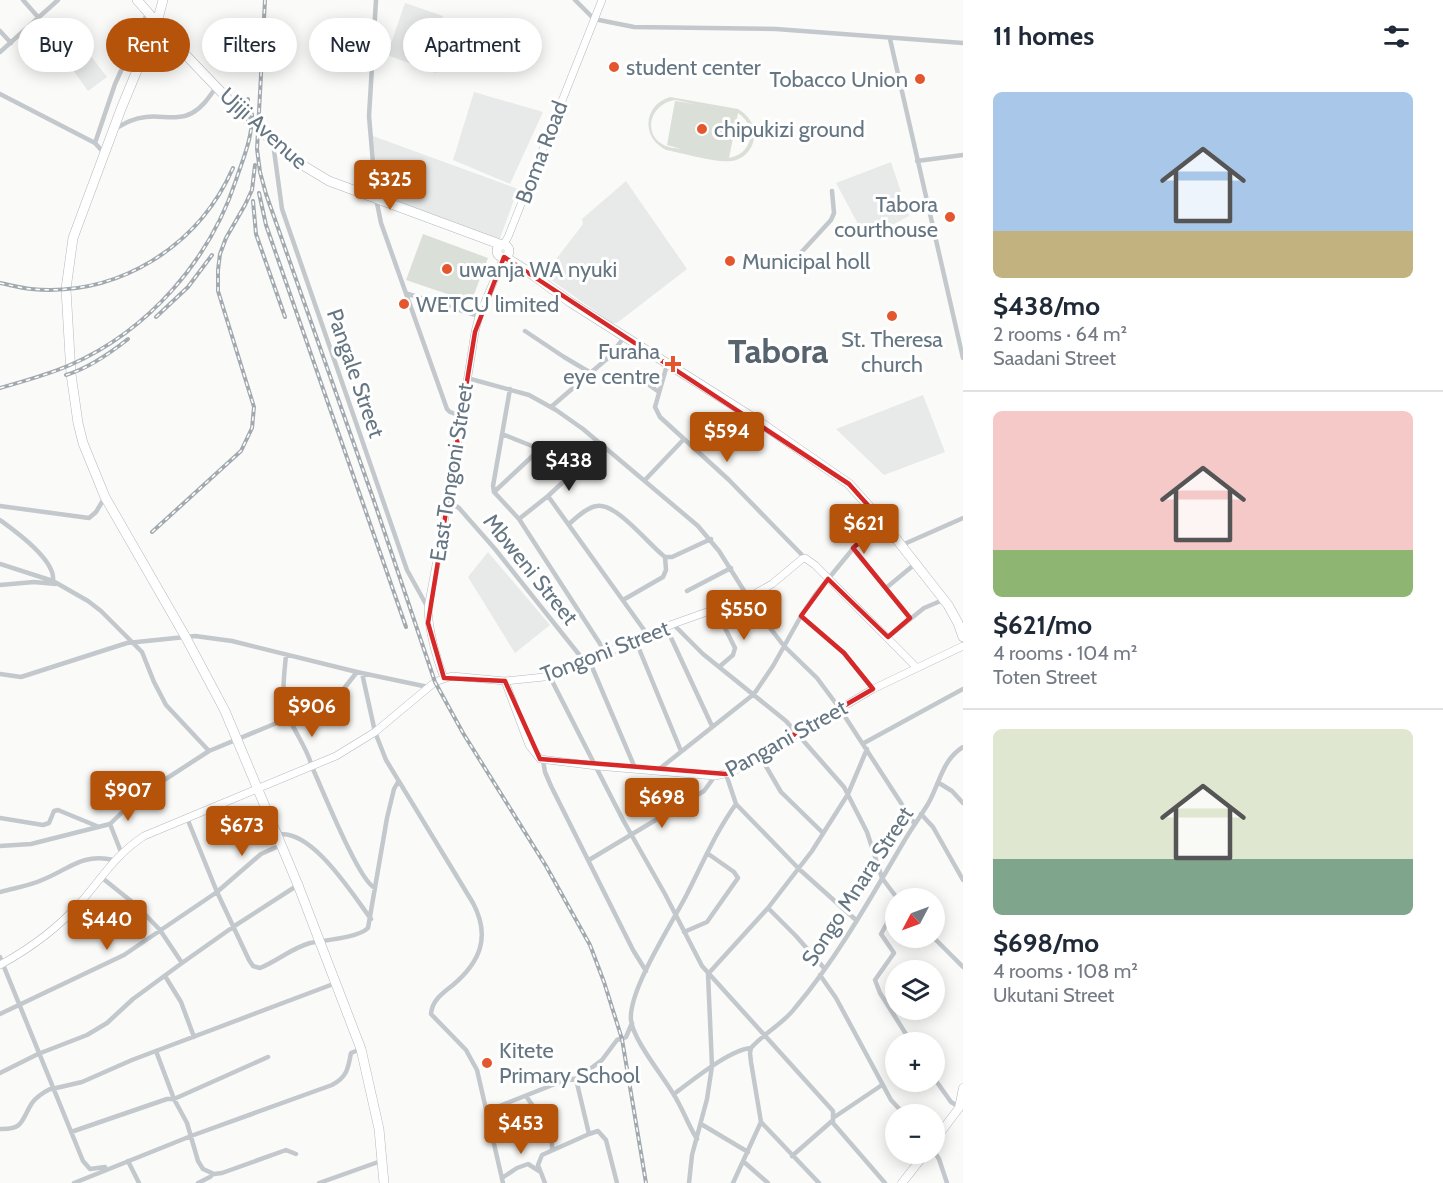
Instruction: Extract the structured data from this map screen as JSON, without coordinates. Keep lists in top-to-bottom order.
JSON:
{
  "streets": {
    "highway": ["Ujiji Avenue"],
    "street": [
      "Boma Road",
      "Pangale Street",
      "East Tongoni Street",
      "Mbweni Street",
      "Tongoni Street",
      "Pangani Street",
      "Songo Mnara Street"
    ]
  },
  "crossings": [
    ["Ujiji Avenue", "Boma Road"],
    ["Ujiji Avenue", "Pangale Street"],
    ["Boma Road", "East Tongoni Street"],
    ["Pangale Street", "East Tongoni Street"],
    ["East Tongoni Street", "Mbweni Street"],
    ["East Tongoni Street", "Tongoni Street"],
    ["Mbweni Street", "Tongoni Street"],
    ["Mbweni Street", "Pangani Street"]
  ],
  "districts": ["Tabora"],
  "places": {
    "other": [
      "student center",
      "Tobacco Union",
      "chipukizi ground",
      "Tabora courthouse",
      "Municipal holl",
      "uwanja WA nyuki",
      "WETCU limited",
      "St. Theresa church",
      "Kitete Primary School"
    ],
    "health": ["Furaha eye centre"]
  },
  "north": "bottom left",
  "page": {
    "heading": "11 homes",
    "chip": [
      "Buy",
      "Rent",
      "Filters",
      "New",
      "Apartment"
    ],
    "list": [
      {
        "name": "$438/mo",
        "note": "2 rooms · 64 m² · Saadani Street"
      },
      {
        "name": "$621/mo",
        "note": "4 rooms · 104 m² · Toten Street"
      },
      {
        "name": "$698/mo",
        "note": "4 rooms · 108 m² · Ukutani Street"
      }
    ],
    "price": [
      "$325",
      "$594",
      "$438",
      "$621",
      "$550",
      "$906",
      "$907",
      "$698",
      "$673",
      "$440",
      "$453"
    ],
    "map_buttons": ["+", "−"]
  }
}
